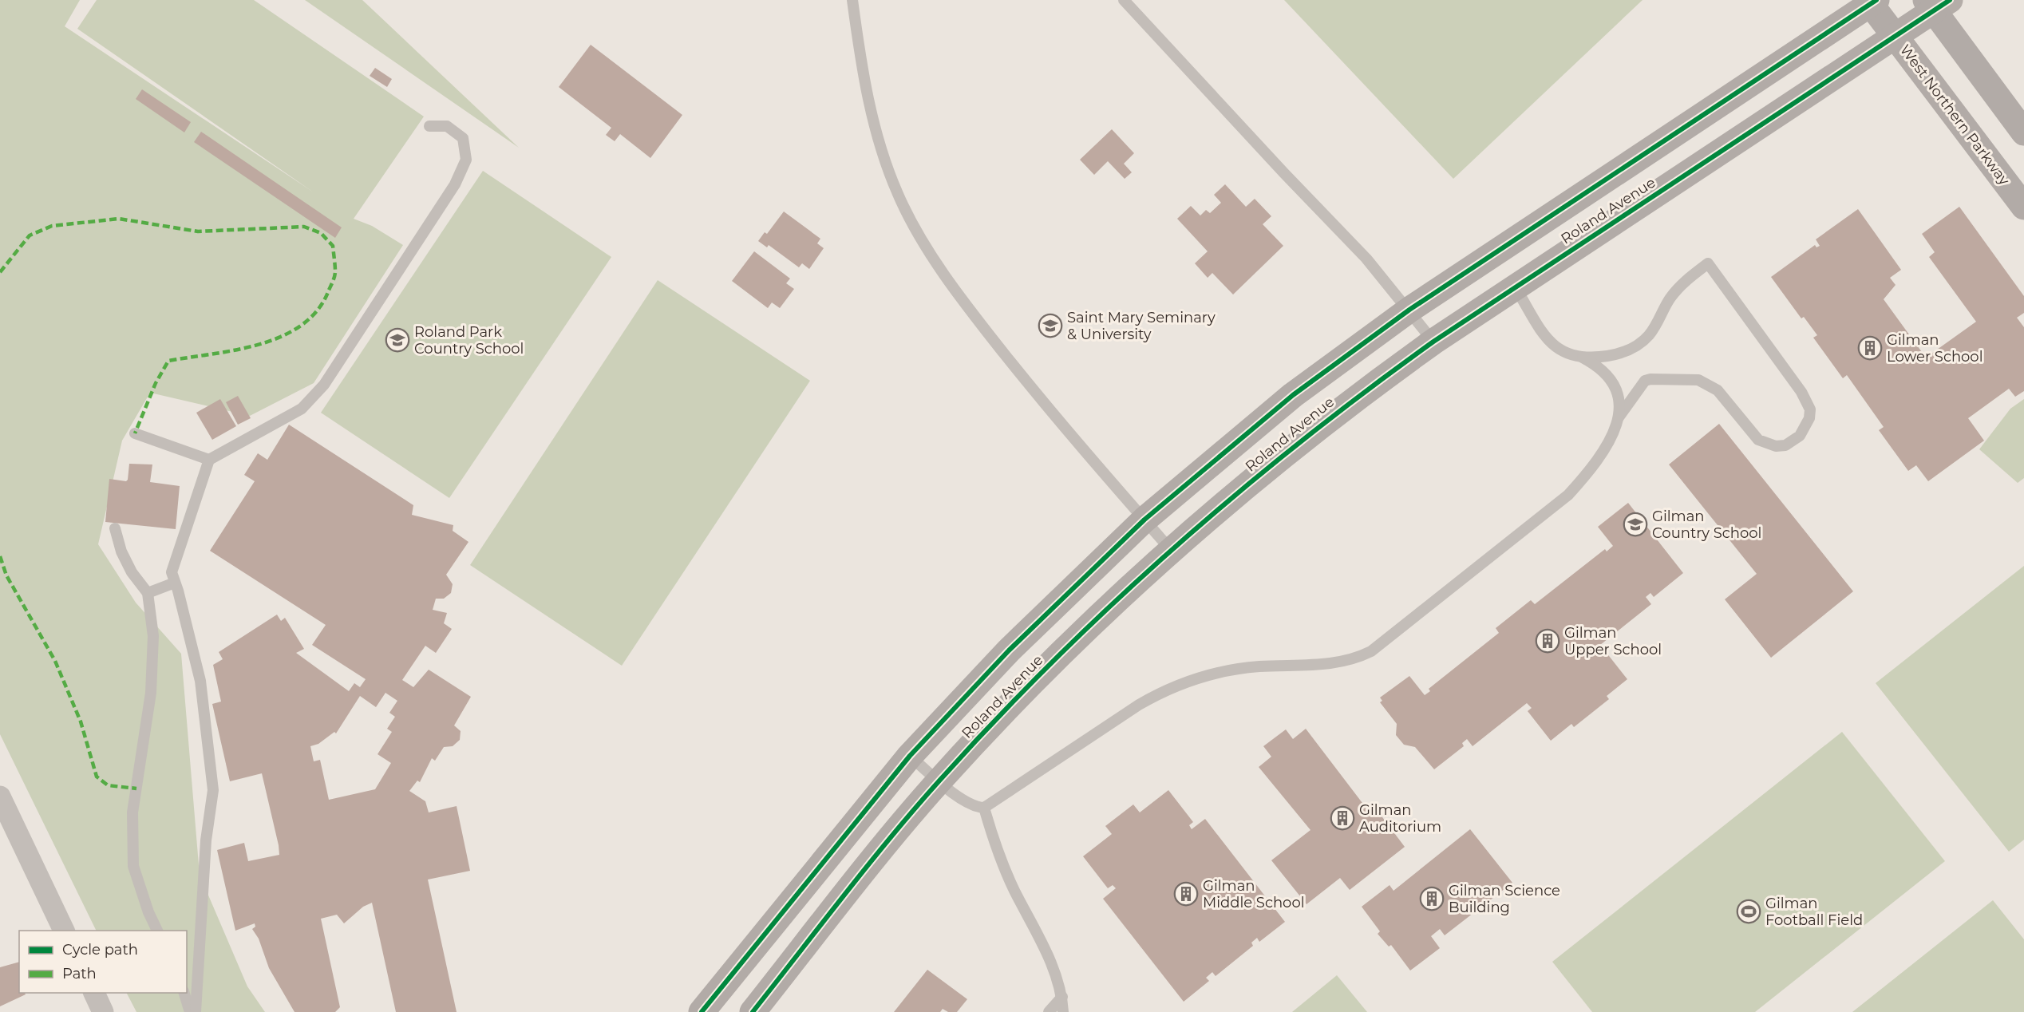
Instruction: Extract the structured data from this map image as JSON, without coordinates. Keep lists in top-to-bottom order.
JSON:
{
  "streets": {
    "main road": ["West Northern Parkway", "Roland Avenue"]
  },
  "crossings": [
    ["West Northern Parkway", "Roland Avenue"]
  ],
  "places": {
    "school or university": ["Saint Mary Seminary & University", "Roland Park Country School", "Gilman Country School"],
    "building": [
      "Gilman Lower School",
      "Gilman Upper School",
      "Gilman Auditorium",
      "Gilman Middle School",
      "Gilman Science Building"
    ],
    "sports": ["Gilman Football Field"]
  },
  "legend": ["Cycle path", "Path"]
}
